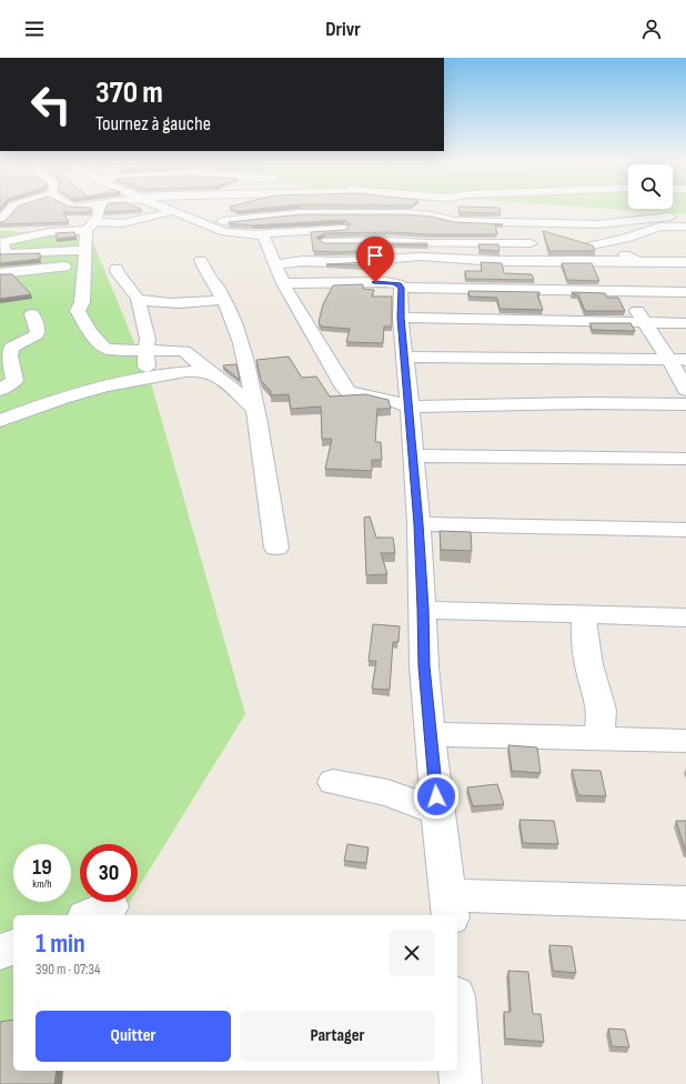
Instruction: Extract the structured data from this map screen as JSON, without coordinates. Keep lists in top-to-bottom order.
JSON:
{
  "page": {
    "header": "Drivr",
    "turn": ["370 m", "Tournez à gauche"],
    "speed": "19 km/h",
    "limit": "30",
    "heading": ["1 min", "390 m · 07:34"],
    "buttons": ["Quitter", "Partager"]
  }
}
